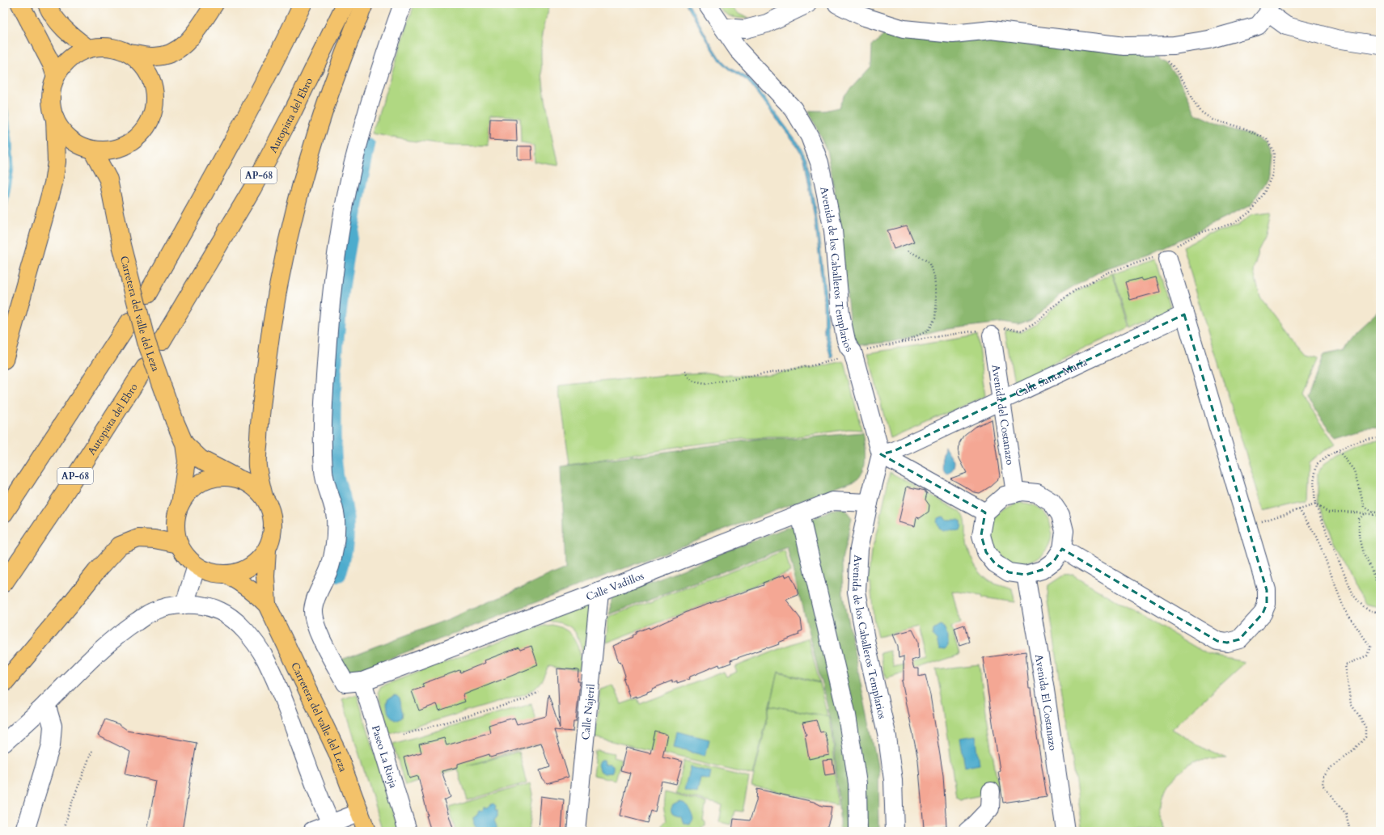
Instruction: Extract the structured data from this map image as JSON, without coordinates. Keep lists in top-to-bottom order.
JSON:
{
  "streets": {
    "main road": ["Autopista del Ebro", "AP-68", "Carretera del valle del Leza"],
    "street": [
      "Avenida de los Caballeros Templarios",
      "Calle Santa María",
      "Avenida del Costanazo",
      "Calle Vadillos",
      "Avenida El Costanazo",
      "Calle Najeril",
      "Paseo La Rioja"
    ]
  },
  "crossings": [
    ["Avenida de los Caballeros Templarios", "Calle Santa María"],
    ["Avenida de los Caballeros Templarios", "Calle Vadillos"],
    ["Calle Santa María", "Avenida del Costanazo"],
    ["Avenida del Costanazo", "Avenida El Costanazo"],
    ["Calle Vadillos", "Calle Najeril"],
    ["Calle Vadillos", "Paseo La Rioja"]
  ]
}
